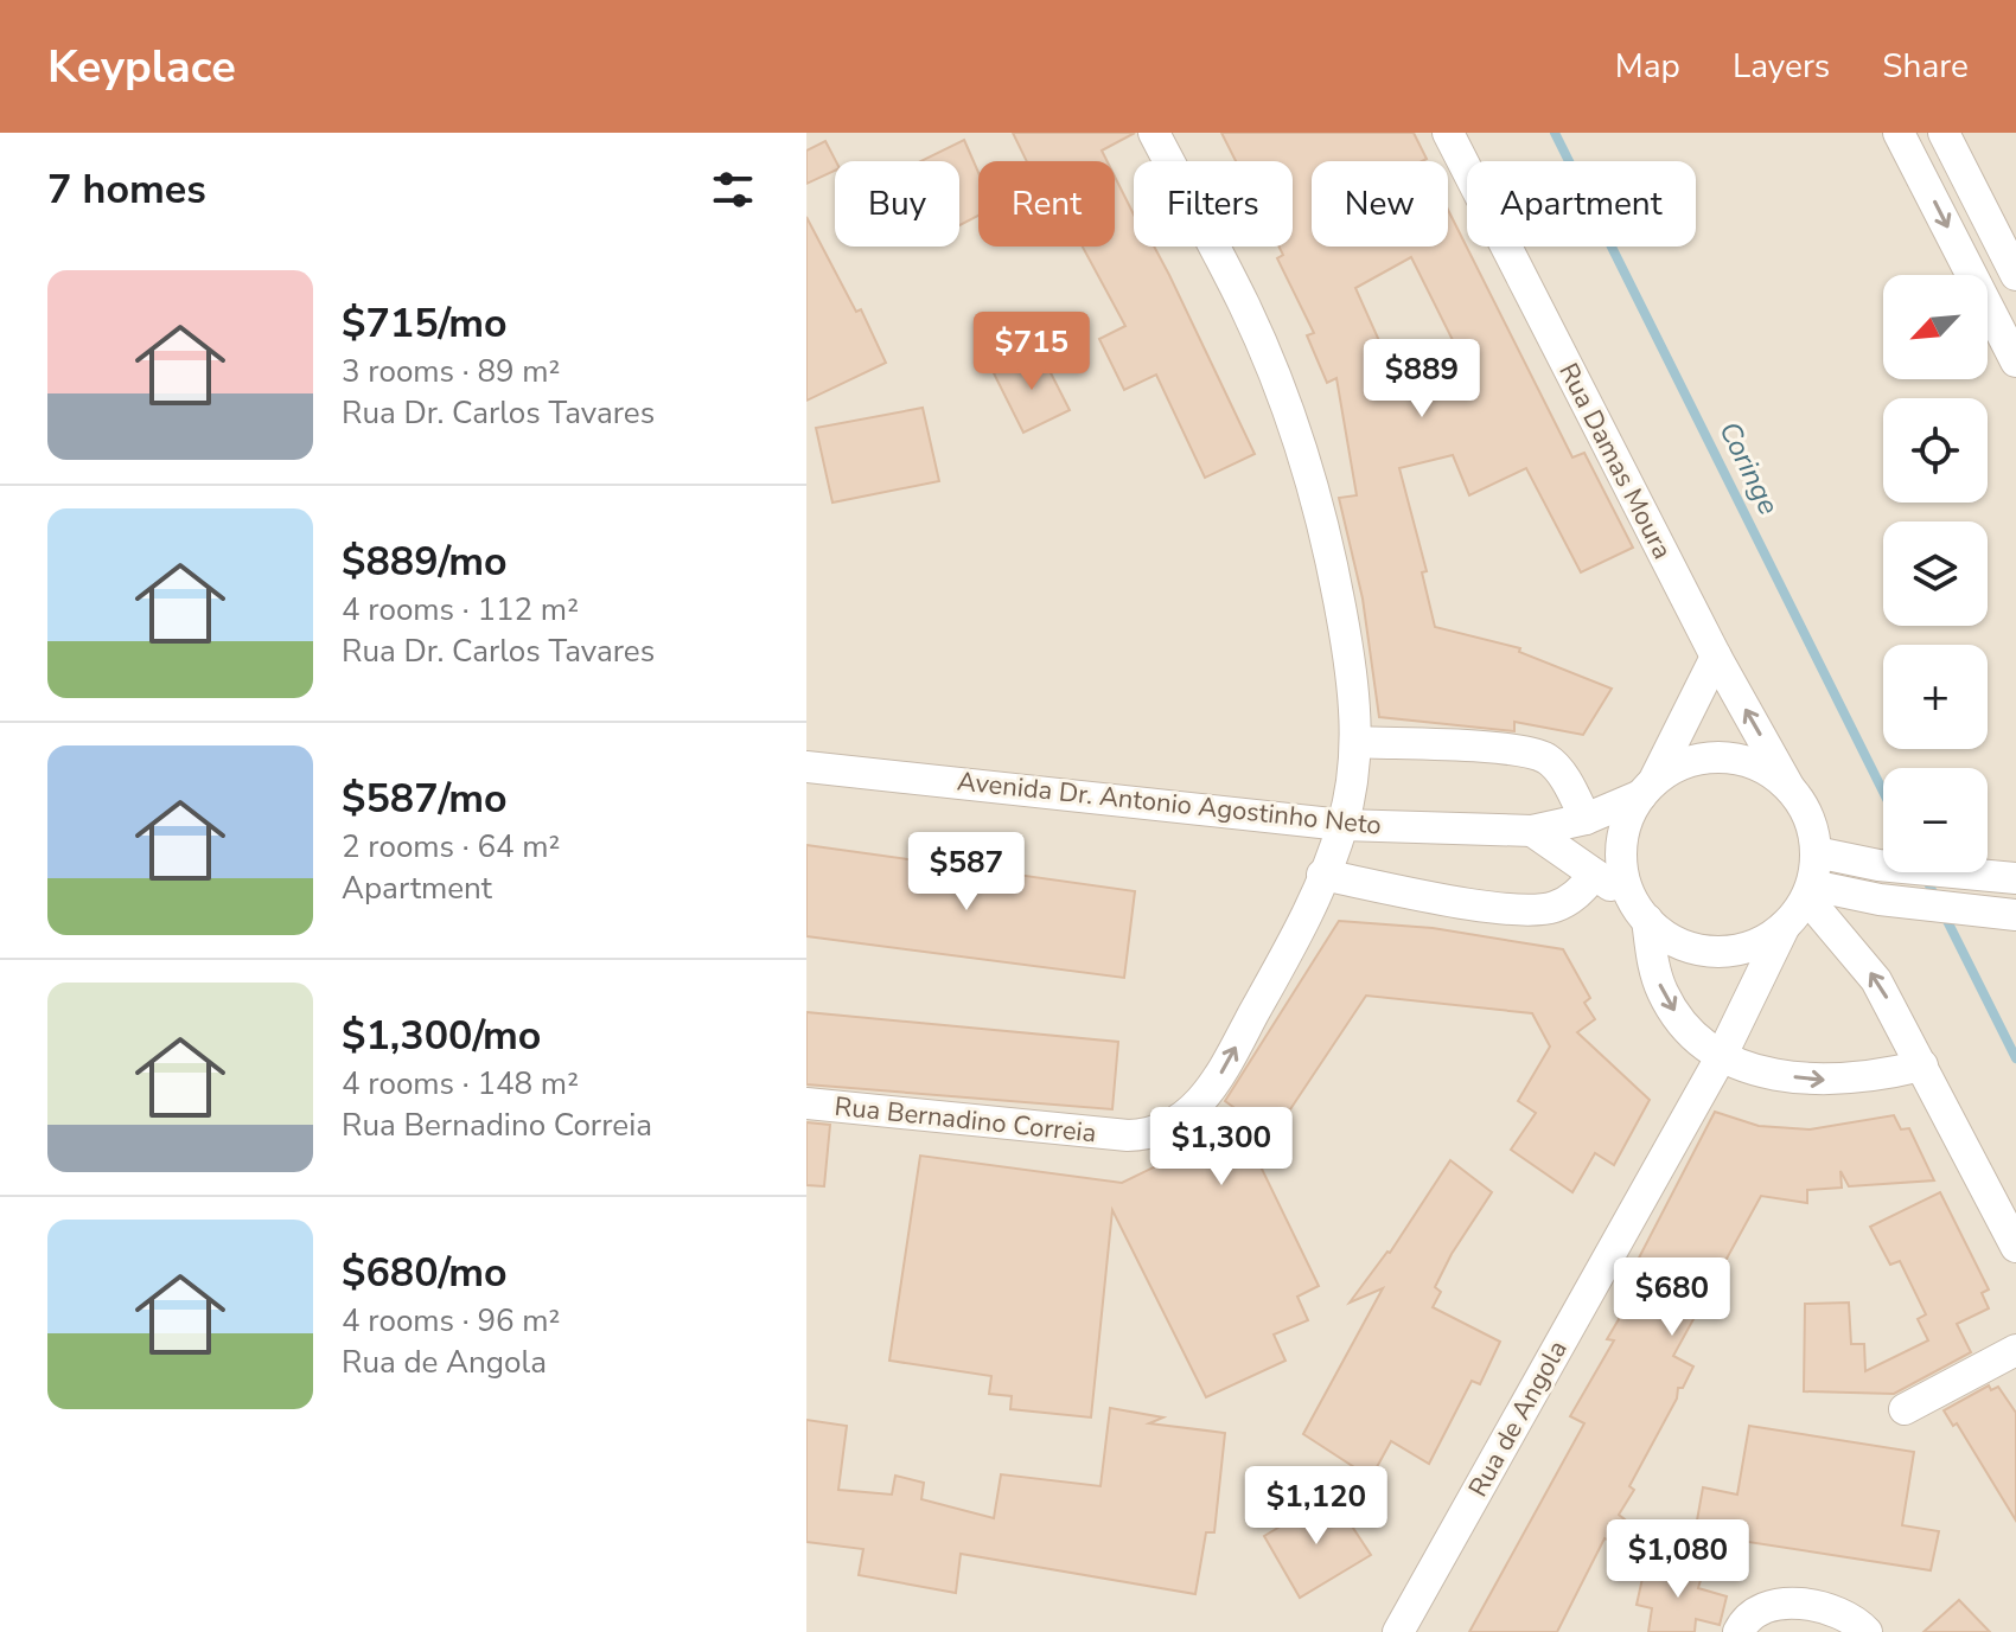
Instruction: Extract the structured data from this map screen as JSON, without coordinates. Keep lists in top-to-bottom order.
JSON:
{
  "streets": {
    "street": [
      "Rua Damas Moura",
      "Avenida Dr. Antonio Agostinho Neto",
      "Rua Bernadino Correia",
      "Rua de Angola"
    ]
  },
  "crossings": [
    ["Rua Damas Moura", "Avenida Dr. Antonio Agostinho Neto"],
    ["Rua Damas Moura", "Rua de Angola"],
    ["Avenida Dr. Antonio Agostinho Neto", "Rua Bernadino Correia"],
    ["Avenida Dr. Antonio Agostinho Neto", "Rua de Angola"]
  ],
  "one_way": ["Rua Bernadino Correia"],
  "water": ["Coringe"],
  "north": "bottom left",
  "page": {
    "header": "Keyplace",
    "nav": ["Map", "Layers", "Share"],
    "heading": "7 homes",
    "chip": [
      "Buy",
      "Rent",
      "Filters",
      "New",
      "Apartment"
    ],
    "list": [
      {
        "name": "$715/mo",
        "note": "3 rooms · 89 m² · Rua Dr. Carlos Tavares"
      },
      {
        "name": "$889/mo",
        "note": "4 rooms · 112 m² · Rua Dr. Carlos Tavares"
      },
      {
        "name": "$587/mo",
        "note": "2 rooms · 64 m² · Apartment"
      },
      {
        "name": "$1,300/mo",
        "note": "4 rooms · 148 m² · Rua Bernadino Correia"
      },
      {
        "name": "$680/mo",
        "note": "4 rooms · 96 m² · Rua de Angola"
      }
    ],
    "map_buttons": ["+", "−"],
    "price": [
      "$715",
      "$889",
      "$587",
      "$1,300",
      "$680",
      "$1,120",
      "$1,080"
    ]
  }
}
